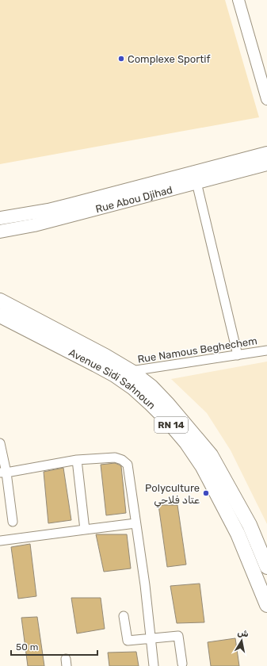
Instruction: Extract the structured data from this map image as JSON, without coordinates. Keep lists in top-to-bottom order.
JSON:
{
  "streets": {
    "main road": ["Rue Abou Djihad", "Avenue Sidi Sahnoun", "RN 14"],
    "street": ["Rue Namous Beghechem"]
  },
  "crossings": [
    ["Rue Namous Beghechem", "Avenue Sidi Sahnoun"]
  ],
  "places": ["Complexe Sportif", "Polyculture عتاد فلاحي"],
  "scale_bar": "50 m",
  "north": "top"
}
